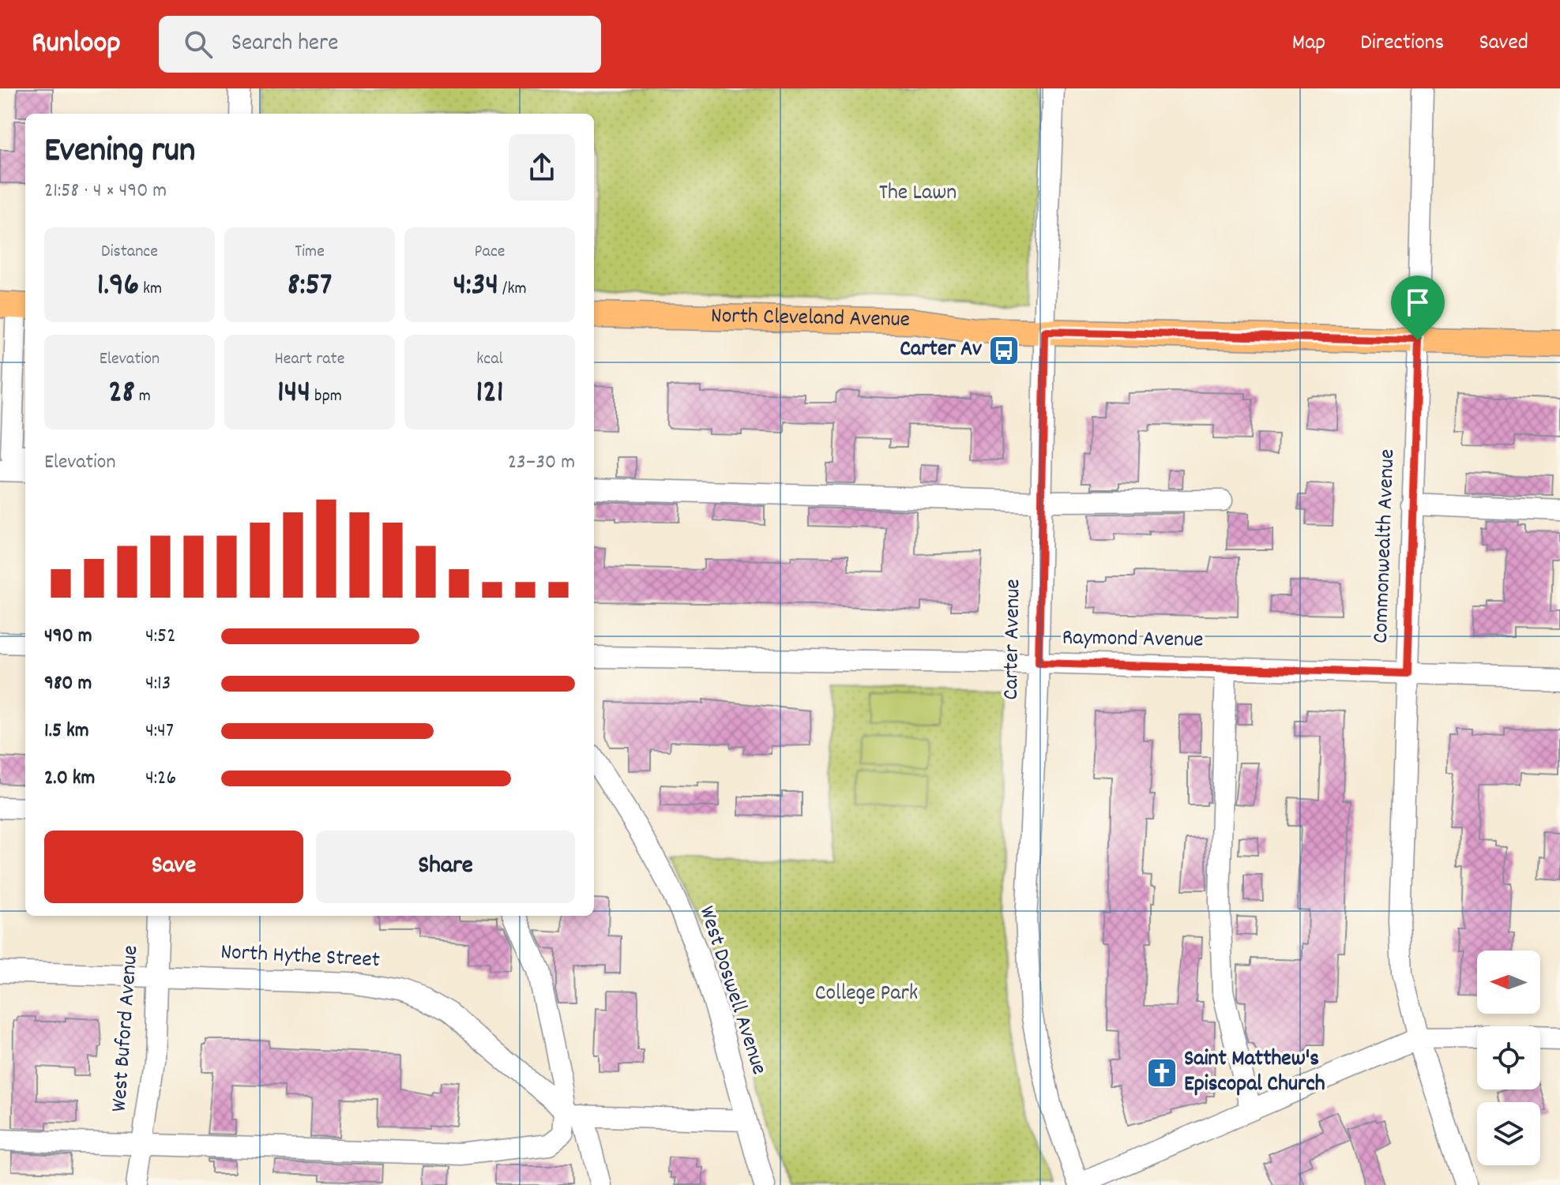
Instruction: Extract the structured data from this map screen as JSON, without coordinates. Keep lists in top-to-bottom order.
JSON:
{
  "streets": {
    "main road": ["North Cleveland Avenue"],
    "street": [
      "Commonwealth Avenue",
      "Carter Avenue",
      "Raymond Avenue",
      "North Hythe Street",
      "West Doswell Avenue",
      "West Buford Avenue"
    ]
  },
  "crossings": [
    ["North Cleveland Avenue", "Commonwealth Avenue"],
    ["North Cleveland Avenue", "Carter Avenue"],
    ["Commonwealth Avenue", "Raymond Avenue"],
    ["Carter Avenue", "Raymond Avenue"],
    ["North Hythe Street", "West Buford Avenue"]
  ],
  "parks": ["The Lawn", "College Park"],
  "places": {
    "bus stop": ["Carter Av"],
    "church": ["Saint Matthew's Episcopal Church"]
  },
  "north": "left",
  "page": {
    "header": "Runloop",
    "search": "Search here",
    "nav": ["Map", "Directions", "Saved"],
    "heading": ["Evening run", "21:58 · 4 × 490 m"],
    "stats": [
      ["Distance", "1.96 km"],
      ["Time", "8:57"],
      ["Pace", "4:34 /km"],
      ["Elevation", "28 m"],
      ["Heart rate", "144 bpm"],
      ["kcal", "121"]
    ],
    "chart": ["Elevation", "23–30 m"],
    "list": [
      {
        "name": "490 m",
        "note": "4:52"
      },
      {
        "name": "980 m",
        "note": "4:13"
      },
      {
        "name": "1.5 km",
        "note": "4:47"
      },
      {
        "name": "2.0 km",
        "note": "4:26"
      }
    ],
    "buttons": ["Save", "Share"]
  }
}
